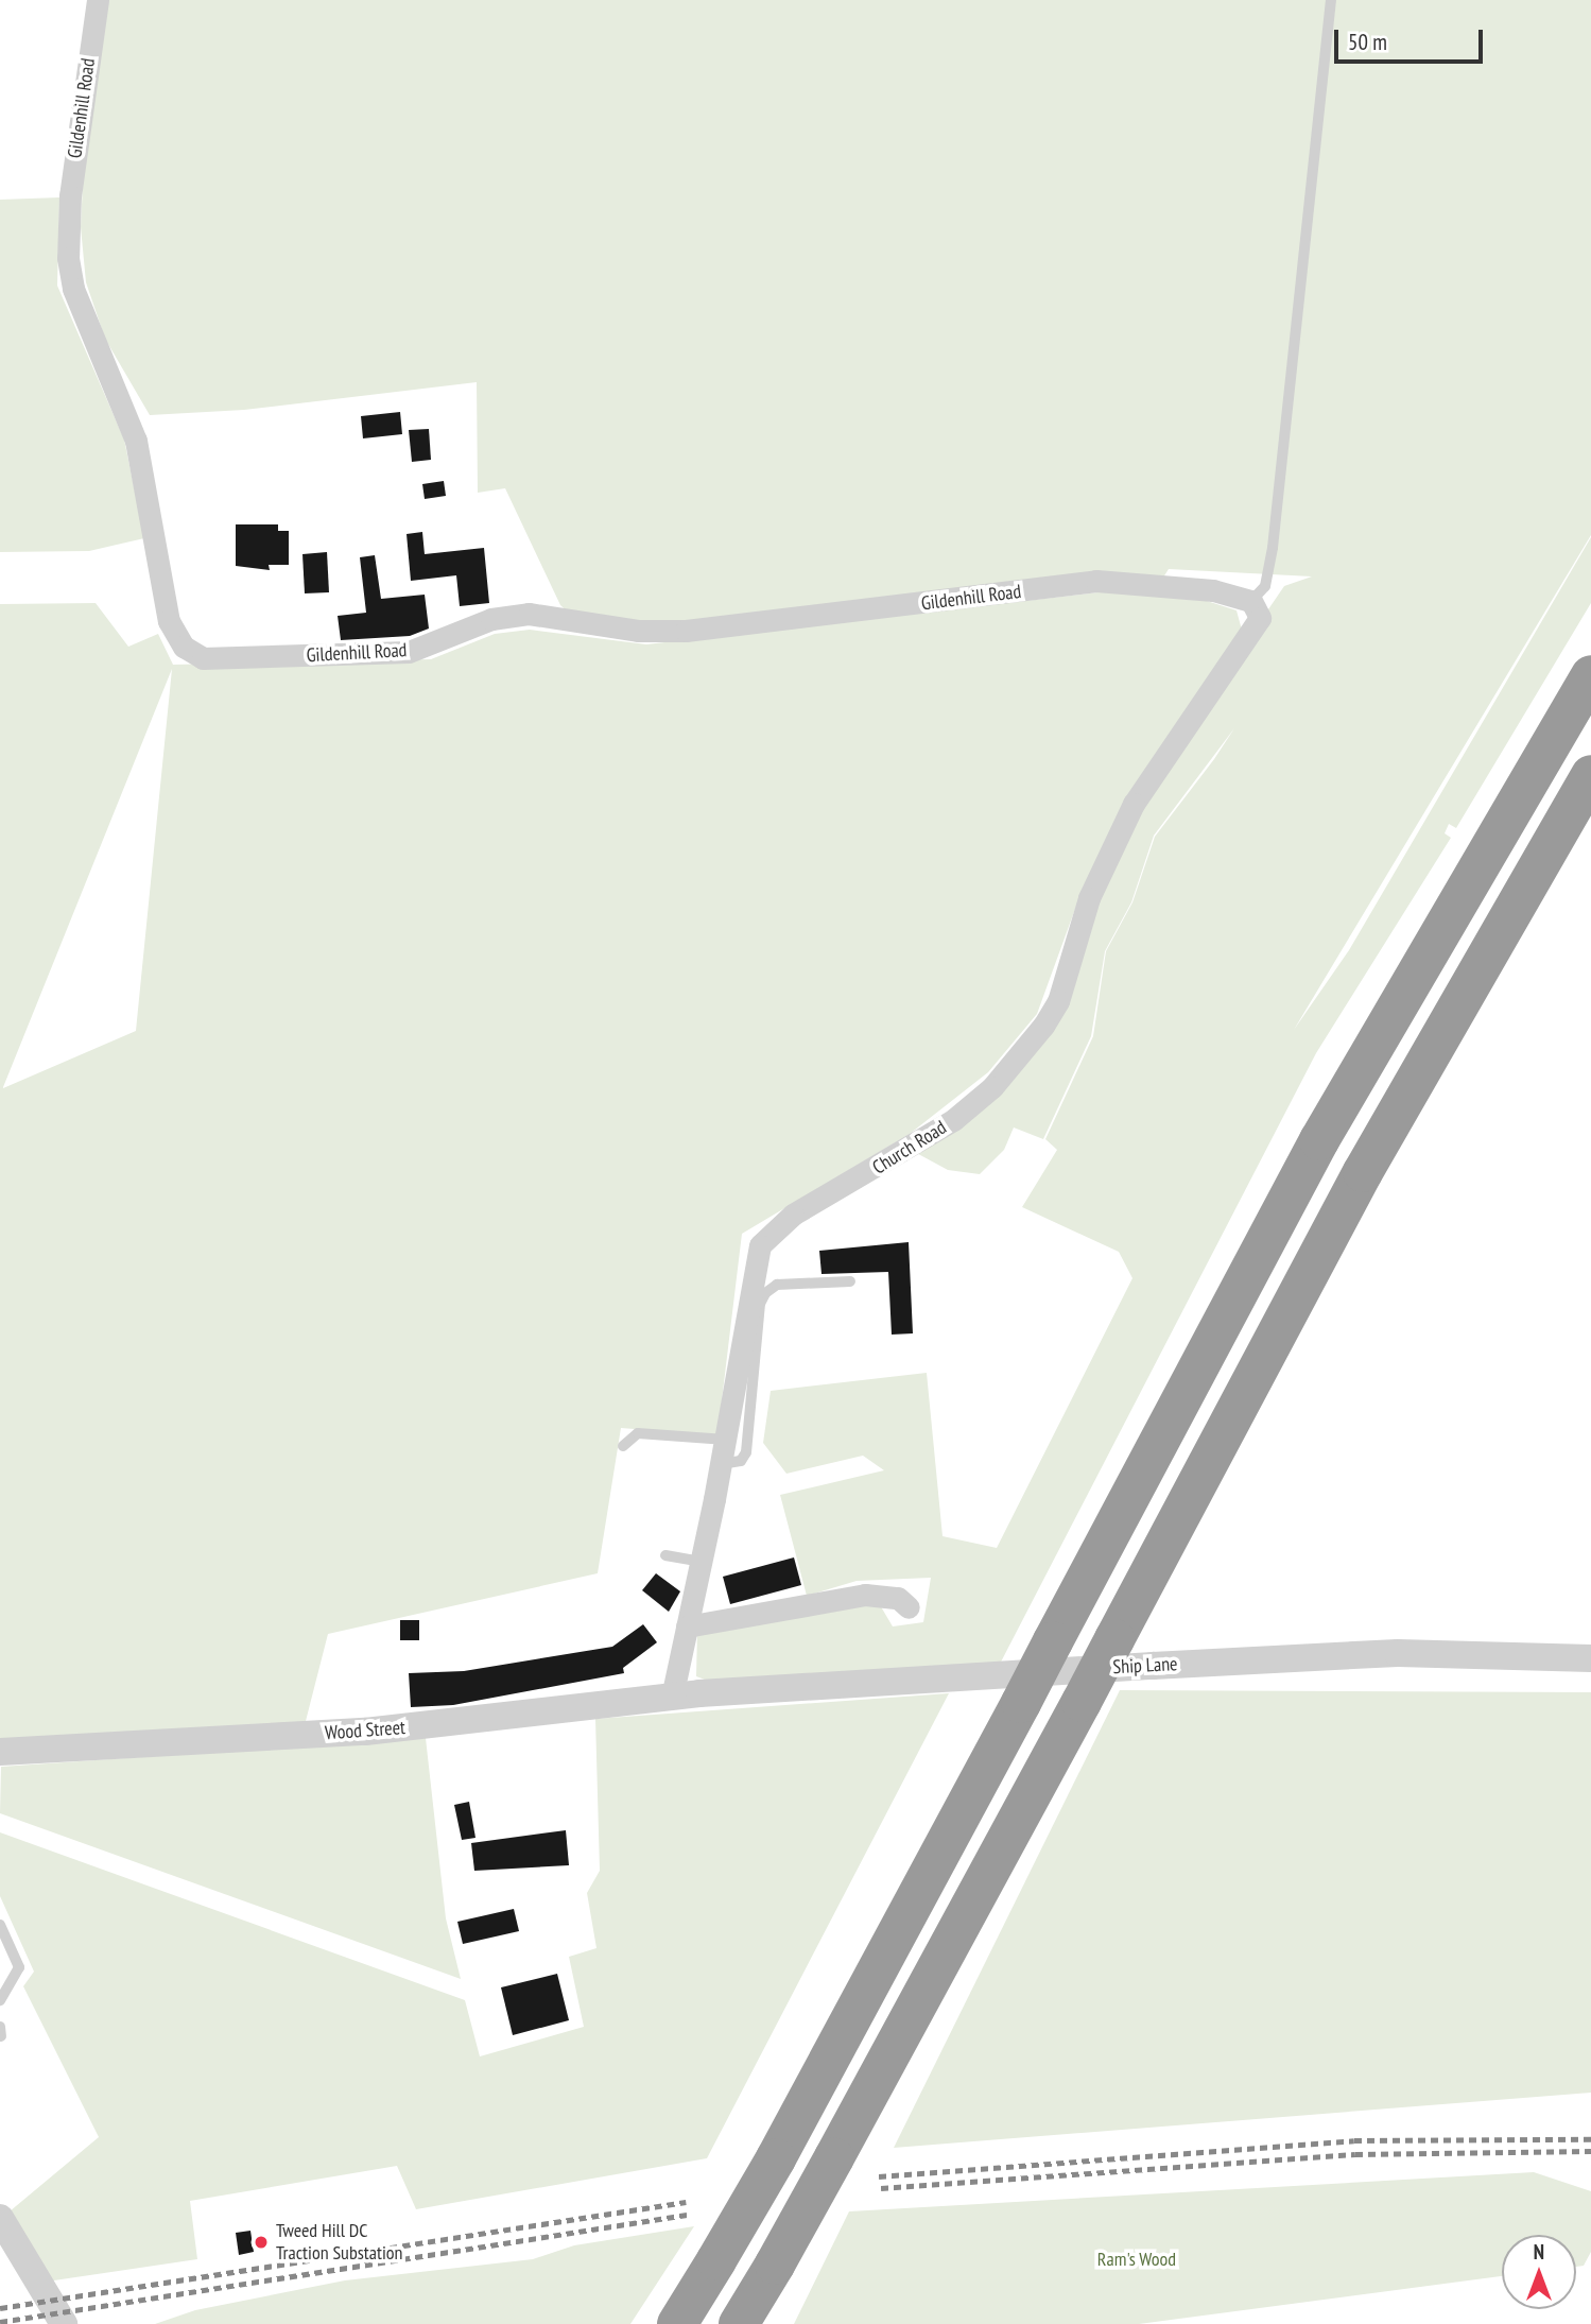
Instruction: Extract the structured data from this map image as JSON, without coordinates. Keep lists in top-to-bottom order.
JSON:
{
  "streets": {
    "street": [
      "Gildenhill Road",
      "Church Road",
      "Ship Lane",
      "Wood Street"
    ]
  },
  "crossings": [
    ["Gildenhill Road", "Church Road"],
    ["Church Road", "Wood Street"],
    ["Ship Lane", "Wood Street"]
  ],
  "parks": ["Ram's Wood"],
  "places": ["Tweed Hill DC Traction Substation"],
  "scale_bar": "50 m",
  "north": "top"
}
